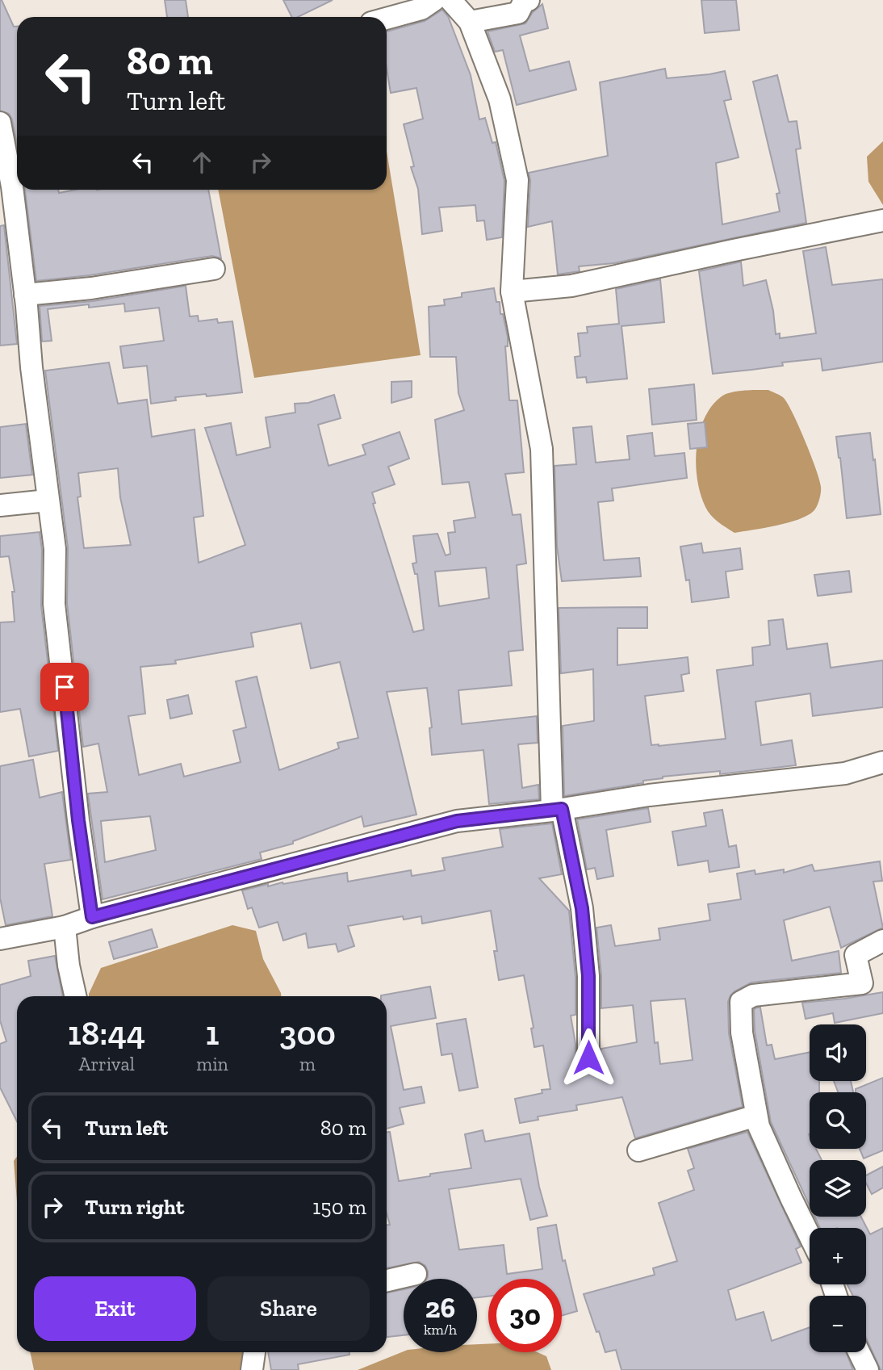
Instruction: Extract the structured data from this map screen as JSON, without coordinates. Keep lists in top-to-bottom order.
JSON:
{
  "page": {
    "turn": ["80 m", "Turn left"],
    "eta": [
      "18:44",
      "Arrival",
      "1",
      "min",
      "300",
      "m"
    ],
    "map_buttons": ["+", "−"],
    "list": [
      {
        "name": "Turn left",
        "value": "80 m"
      },
      {
        "name": "Turn right",
        "value": "150 m"
      }
    ],
    "buttons": ["Exit", "Share"],
    "speed": "26 km/h",
    "limit": "30"
  }
}
